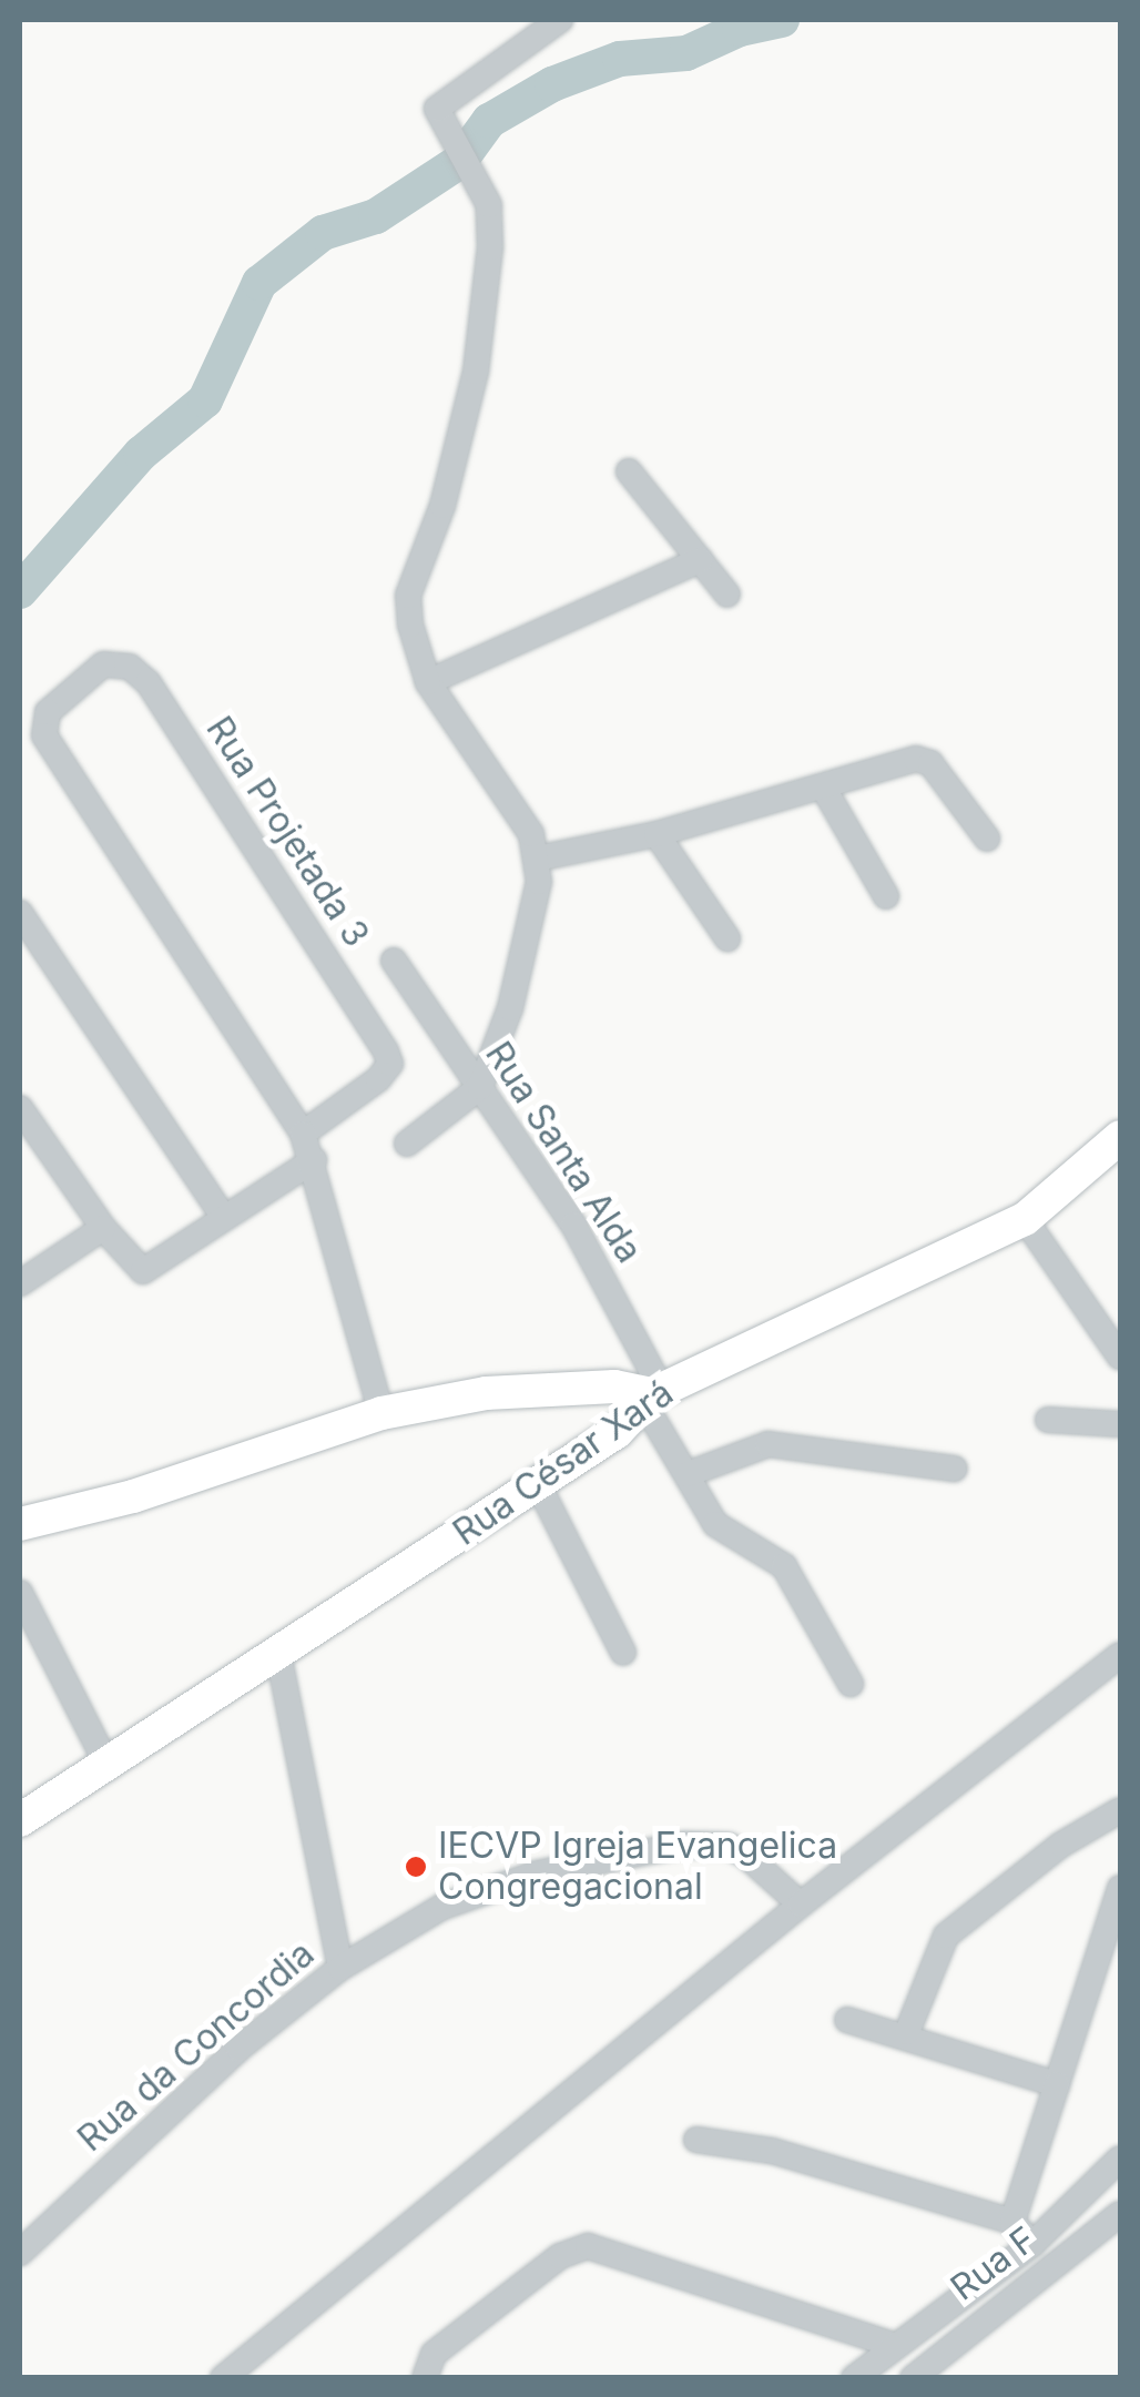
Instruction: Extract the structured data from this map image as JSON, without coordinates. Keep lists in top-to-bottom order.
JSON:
{
  "streets": {
    "main road": ["Rua César Xará"],
    "street": [
      "Rua Projetada 3",
      "Rua Santa Alda",
      "Rua da Concordia",
      "Rua F"
    ]
  },
  "crossings": [
    ["Rua Santa Alda", "Rua César Xará"]
  ],
  "places": ["IECVP Igreja Evangelica Congregacional"]
}
